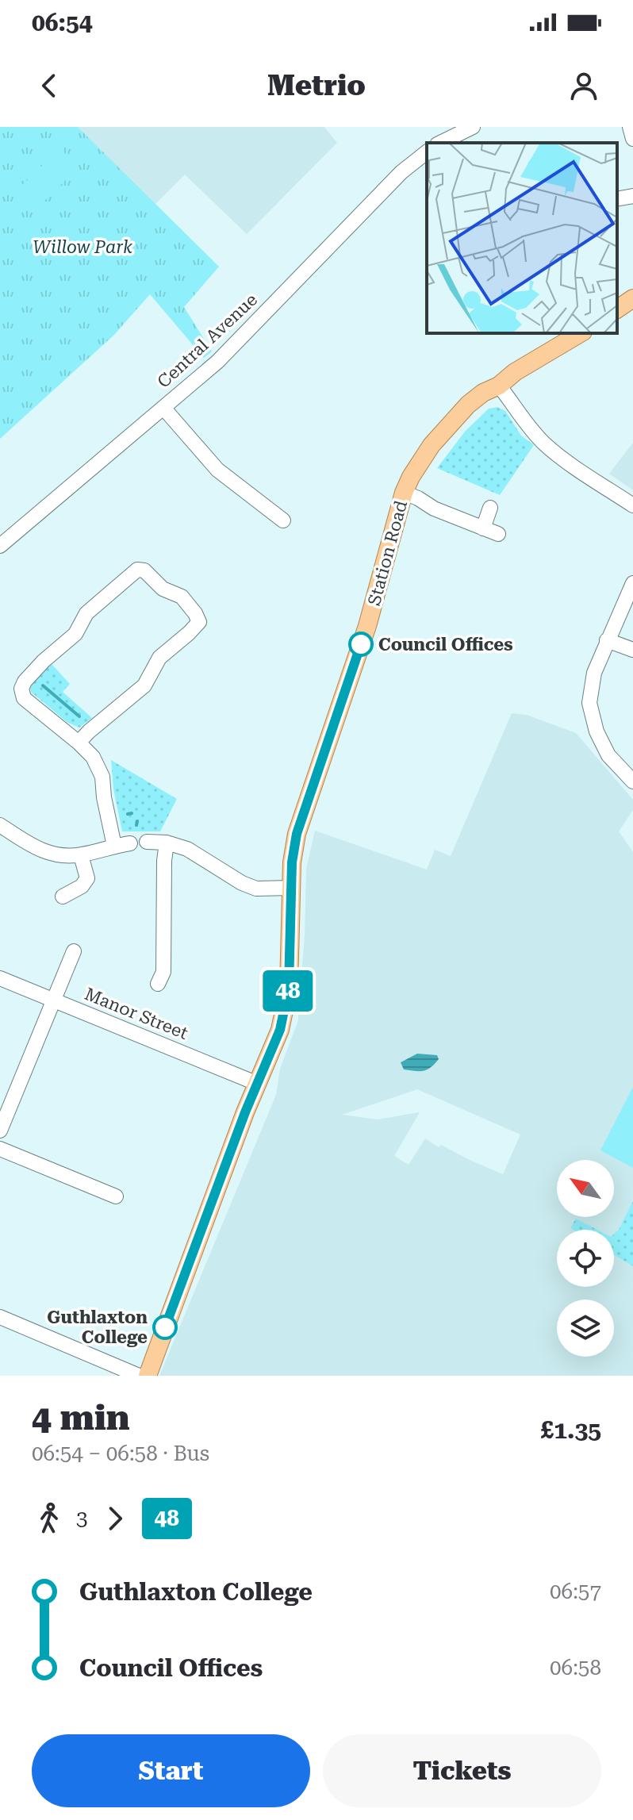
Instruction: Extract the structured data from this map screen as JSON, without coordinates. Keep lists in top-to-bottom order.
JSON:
{
  "streets": {
    "main road": ["Station Road"],
    "street": ["Central Avenue", "Manor Street"]
  },
  "crossings": [
    ["Station Road", "Manor Street"]
  ],
  "parks": ["Willow Park"],
  "places": ["Council Offices", "Guthlaxton College"],
  "lines": ["bus line 48"],
  "north": "top left",
  "page": {
    "status": "06:54",
    "header": "Metrio",
    "on_map": "48",
    "heading": ["4 min", "06:54 – 06:58 · Bus", "£1.35"],
    "legs": ["3", "48"],
    "list": [
      {
        "name": "Guthlaxton College",
        "value": "06:57"
      },
      {
        "name": "Council Offices",
        "value": "06:58"
      }
    ],
    "buttons": ["Start", "Tickets"]
  }
}
